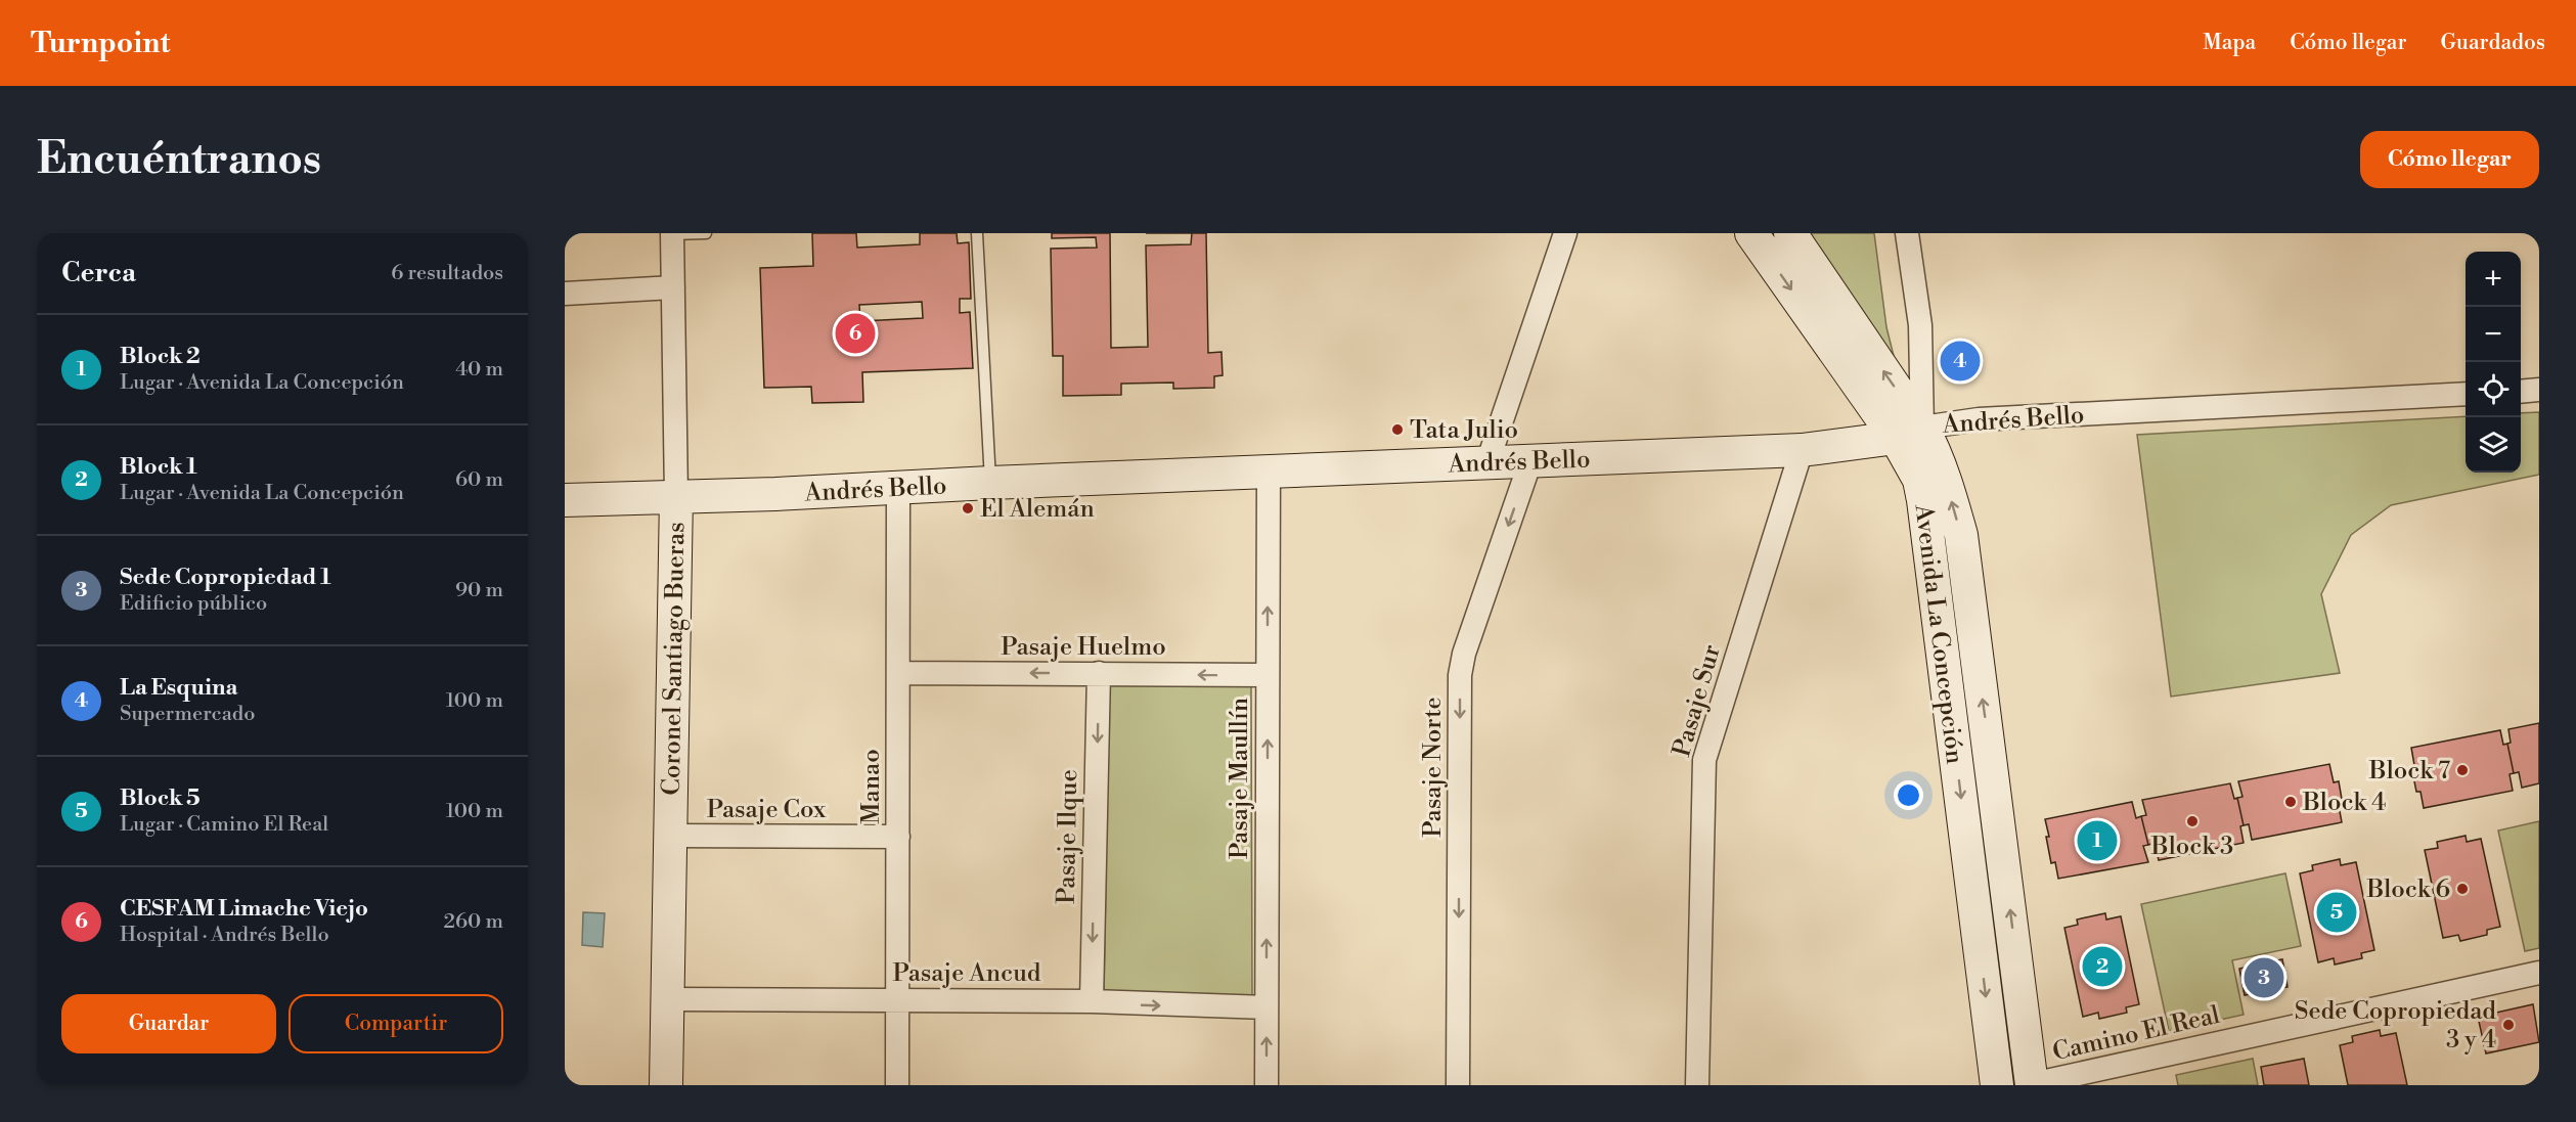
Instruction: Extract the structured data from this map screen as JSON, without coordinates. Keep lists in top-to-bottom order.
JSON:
{
  "streets": {
    "street": [
      "Andrés Bello",
      "Avenida La Concepción",
      "Pasaje Huelmo",
      "Coronel Santiago Bueras",
      "Pasaje Sur",
      "Pasaje Norte",
      "Pasaje Maullín",
      "Manao",
      "Pasaje Cox",
      "Pasaje Ilque",
      "Pasaje Ancud",
      "Camino El Real"
    ]
  },
  "crossings": [
    ["Andrés Bello", "Avenida La Concepción"],
    ["Andrés Bello", "Coronel Santiago Bueras"],
    ["Andrés Bello", "Pasaje Sur"],
    ["Andrés Bello", "Pasaje Norte"],
    ["Andrés Bello", "Pasaje Maullín"],
    ["Andrés Bello", "Manao"],
    ["Avenida La Concepción", "Camino El Real"],
    ["Pasaje Huelmo", "Pasaje Maullín"],
    ["Pasaje Huelmo", "Manao"],
    ["Pasaje Huelmo", "Pasaje Ilque"],
    ["Coronel Santiago Bueras", "Pasaje Cox"],
    ["Coronel Santiago Bueras", "Pasaje Ancud"],
    ["Pasaje Maullín", "Pasaje Ancud"],
    ["Manao", "Pasaje Cox"],
    ["Manao", "Pasaje Ancud"],
    ["Pasaje Ilque", "Pasaje Ancud"]
  ],
  "one_way": [
    "Pasaje Huelmo",
    "Pasaje Norte",
    "Pasaje Maullín",
    "Pasaje Ilque"
  ],
  "places": [
    "Tata Julio",
    "El Alemán",
    "Block 7",
    "Block 4",
    "Block 3",
    "Block 6",
    "Sede Copropiedad 3 y 4"
  ],
  "page": {
    "header": "Turnpoint",
    "nav": ["Mapa", "Cómo llegar", "Guardados"],
    "buttons": [
      "Cómo llegar",
      ["Guardar", "Compartir"]
    ],
    "title": "Encuéntranos",
    "heading": ["Cerca", "6 resultados"],
    "map_buttons": ["+", "−"],
    "pins": [
      "6",
      "4",
      "1",
      "5",
      "2",
      "3"
    ],
    "list": [
      {
        "mark": "1",
        "name": "Block 2",
        "note": "Lugar · Avenida La Concepción",
        "value": "40 m"
      },
      {
        "mark": "2",
        "name": "Block 1",
        "note": "Lugar · Avenida La Concepción",
        "value": "60 m"
      },
      {
        "mark": "3",
        "name": "Sede Copropiedad 1",
        "note": "Edificio público",
        "value": "90 m"
      },
      {
        "mark": "4",
        "name": "La Esquina",
        "note": "Supermercado",
        "value": "100 m"
      },
      {
        "mark": "5",
        "name": "Block 5",
        "note": "Lugar · Camino El Real",
        "value": "100 m"
      },
      {
        "mark": "6",
        "name": "CESFAM Limache Viejo",
        "note": "Hospital · Andrés Bello",
        "value": "260 m"
      }
    ]
  }
}
